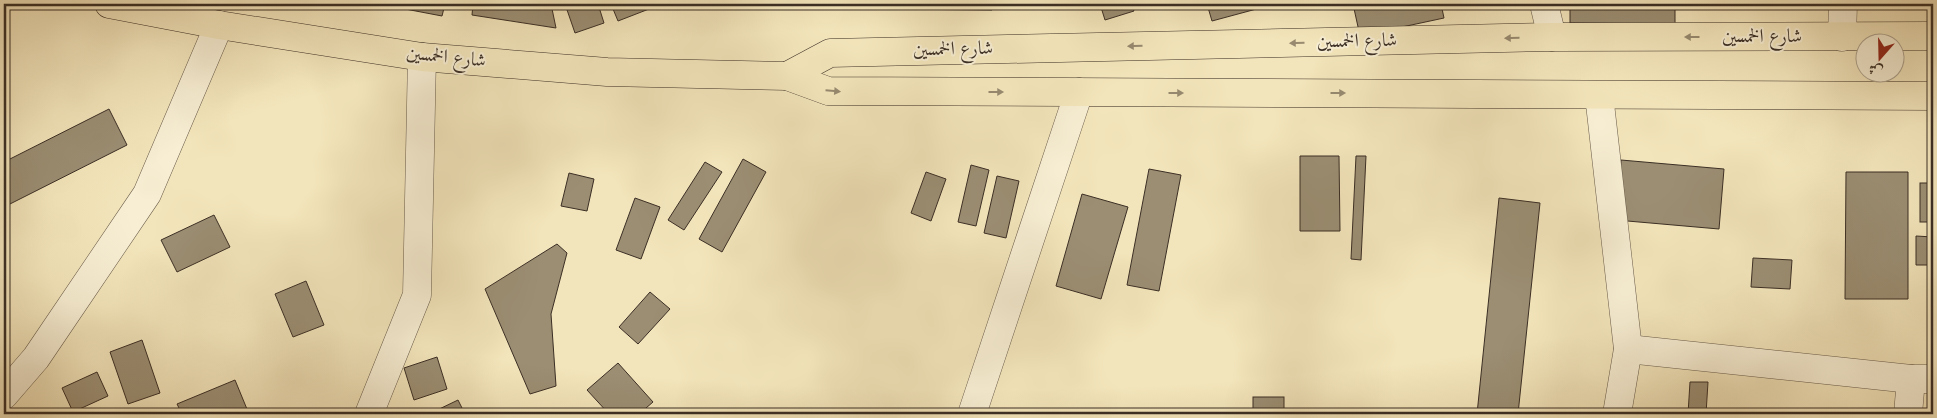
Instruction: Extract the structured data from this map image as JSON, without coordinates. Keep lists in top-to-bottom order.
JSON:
{
  "streets": {
    "main road": ["شارع الخمسين"]
  },
  "north": "bottom"
}
